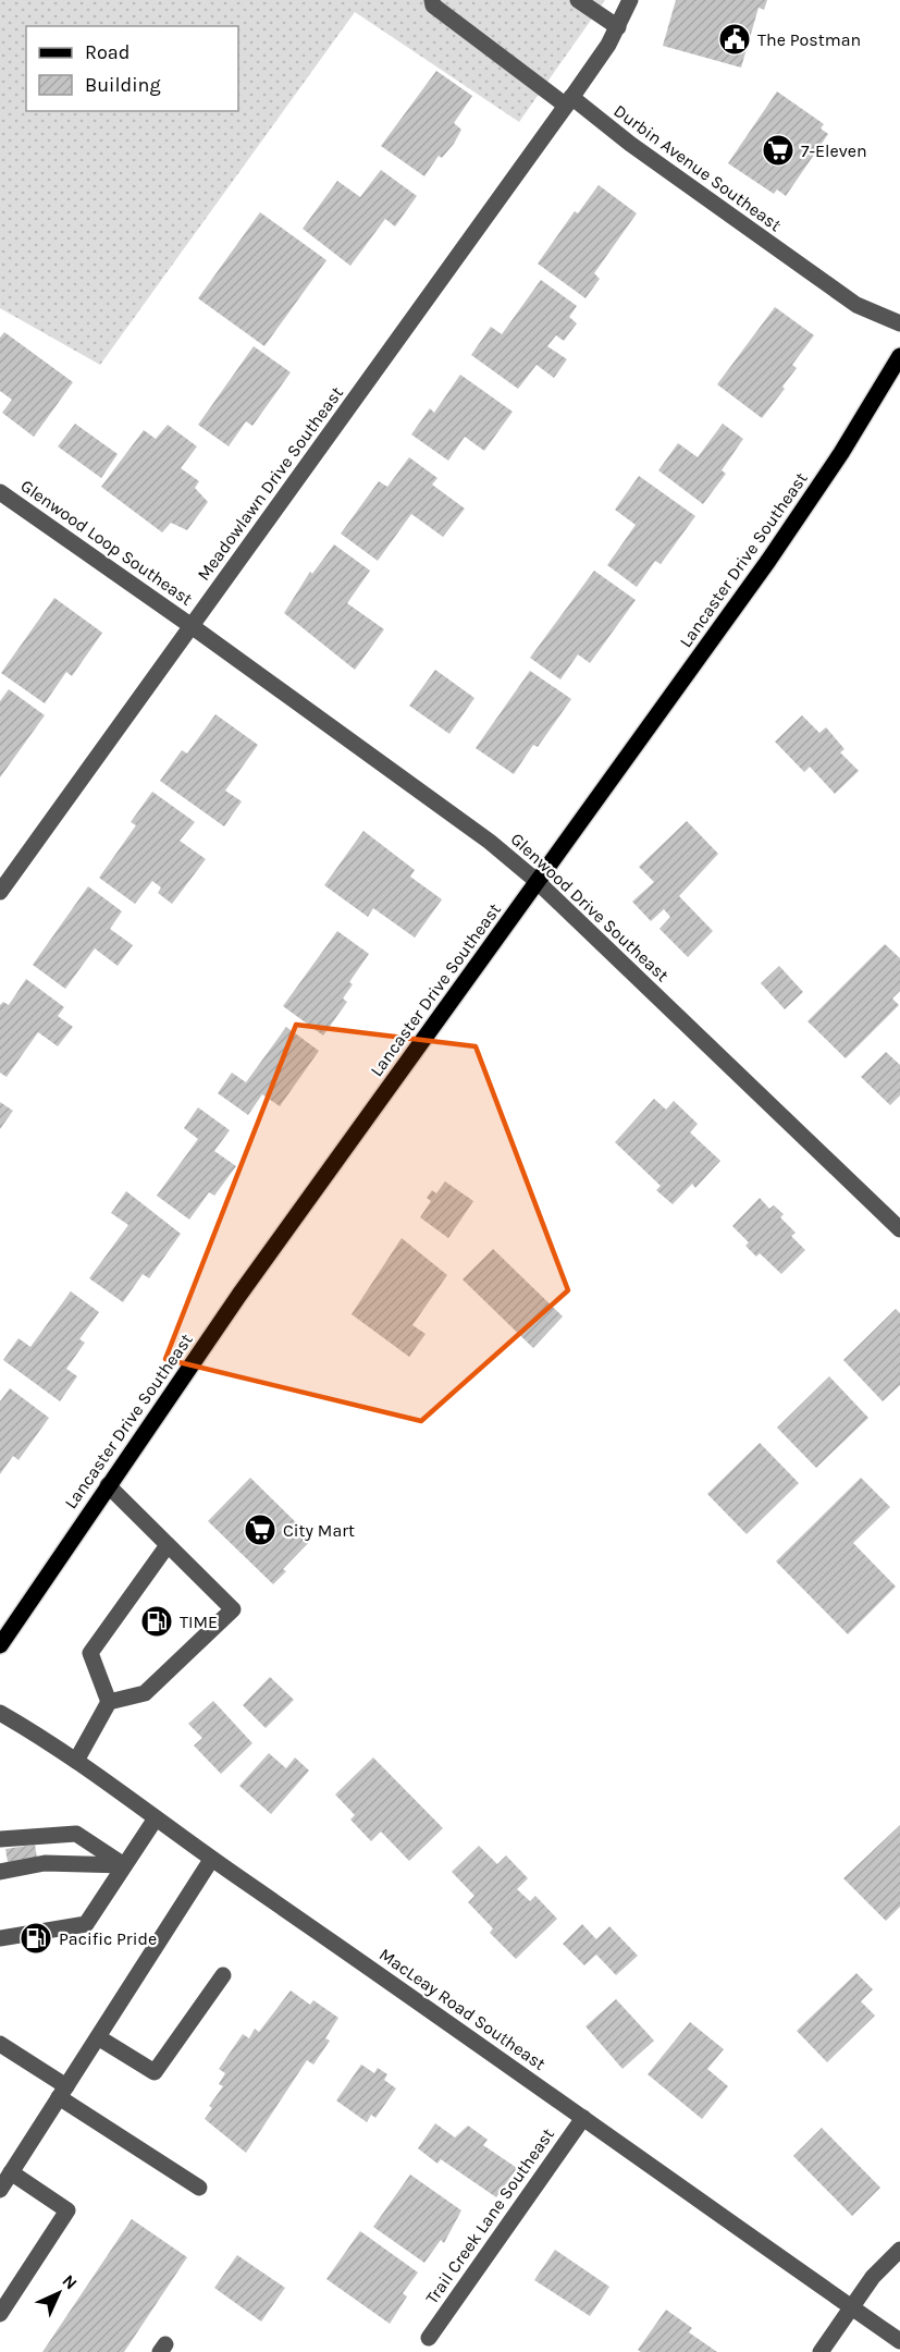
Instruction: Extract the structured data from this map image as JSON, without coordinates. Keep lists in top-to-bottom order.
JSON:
{
  "streets": {
    "main road": ["Lancaster Drive Southeast"],
    "street": [
      "Durbin Avenue Southeast",
      "Meadowlawn Drive Southeast",
      "Glenwood Loop Southeast",
      "Glenwood Drive Southeast",
      "MacLeay Road Southeast",
      "Trail Creek Lane Southeast"
    ]
  },
  "crossings": [
    ["Durbin Avenue Southeast", "Meadowlawn Drive Southeast"],
    ["Meadowlawn Drive Southeast", "Glenwood Loop Southeast"],
    ["Meadowlawn Drive Southeast", "Glenwood Drive Southeast"],
    ["Glenwood Loop Southeast", "Glenwood Drive Southeast"],
    ["Lancaster Drive Southeast", "Glenwood Drive Southeast"],
    ["MacLeay Road Southeast", "Trail Creek Lane Southeast"]
  ],
  "places": {
    "public building": ["The Postman"],
    "supermarket": ["7-Eleven", "City Mart"],
    "fuel station": ["TIME", "Pacific Pride"]
  },
  "legend": ["Road", "Building"],
  "north": "top right"
}
